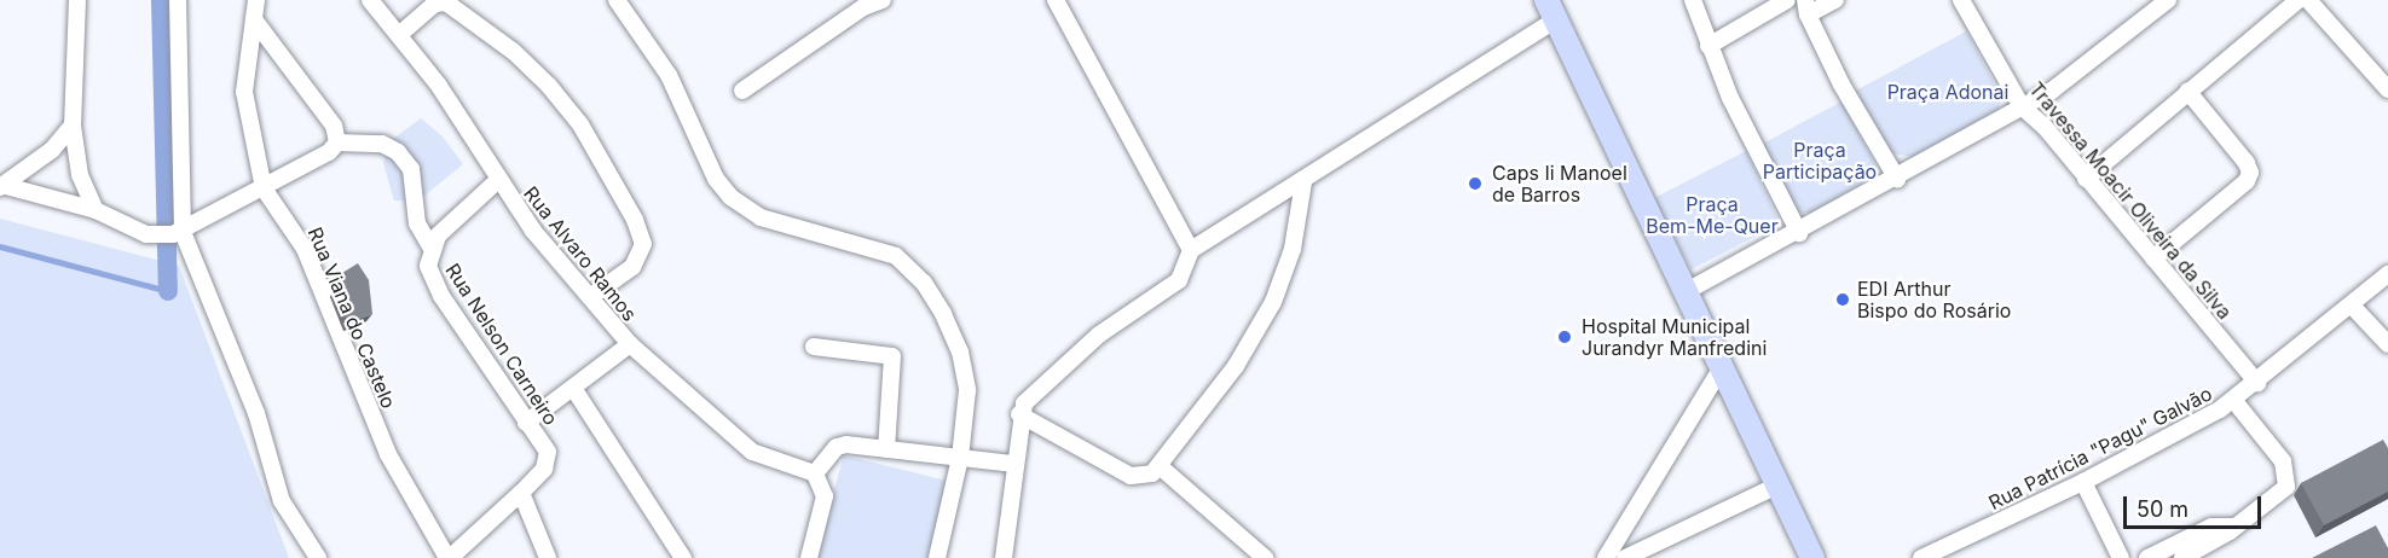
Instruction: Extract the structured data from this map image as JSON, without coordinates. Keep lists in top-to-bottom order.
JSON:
{
  "streets": {
    "street": [
      "Travessa Moacir Oliveira da Silva",
      "Rua Alvaro Ramos",
      "Rua Viana do Castelo",
      "Rua Nelson Carneiro",
      "Rua Patrícia \"Pagu\" Galvão"
    ]
  },
  "crossings": [
    ["Travessa Moacir Oliveira da Silva", "Rua Patrícia \"Pagu\" Galvão"],
    ["Rua Alvaro Ramos", "Rua Nelson Carneiro"],
    ["Rua Viana do Castelo", "Rua Nelson Carneiro"]
  ],
  "parks": ["Praça Adonai", "Praça Participação", "Praça Bem-Me-Quer"],
  "places": ["Caps Ii Manoel de Barros", "EDI Arthur Bispo do Rosário", "Hospital Municipal Jurandyr Manfredini"],
  "scale_bar": "50 m"
}
